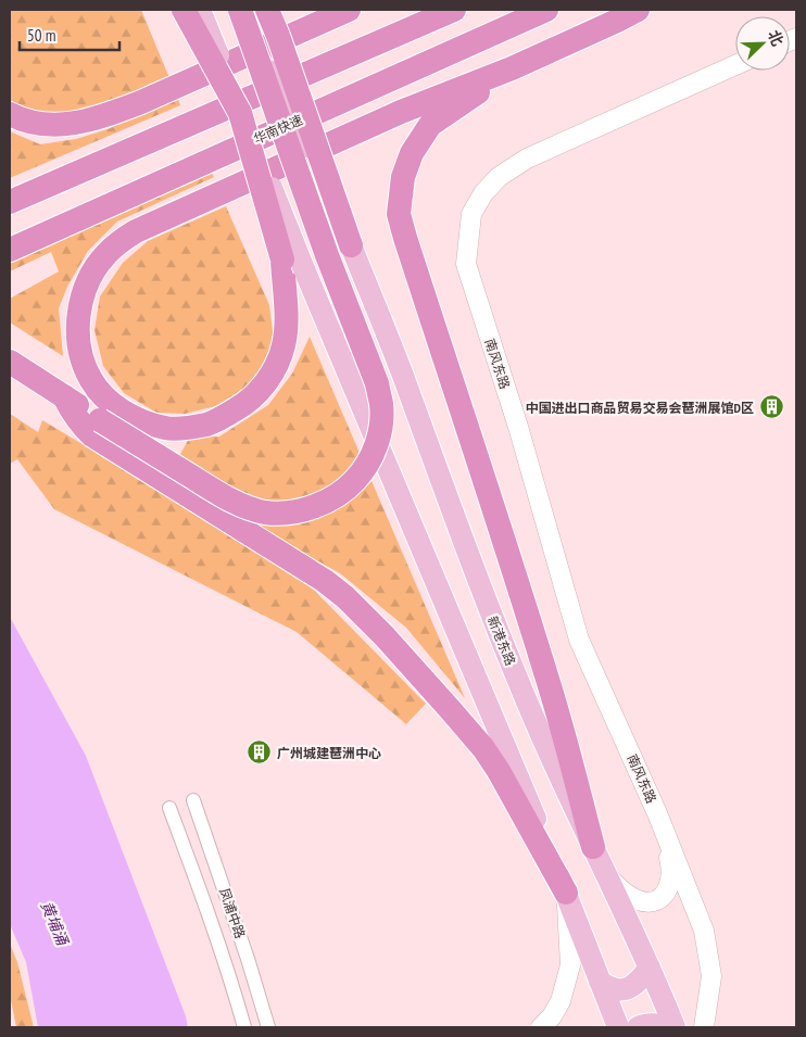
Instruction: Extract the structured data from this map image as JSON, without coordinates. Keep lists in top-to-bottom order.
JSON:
{
  "streets": {
    "highway": ["华南快速"],
    "main road": ["新港东路"],
    "street": ["南风东路", "凤浦中路"]
  },
  "water": ["黄埔涌"],
  "places": {
    "building": ["中国进出口商品贸易交易会琶洲展馆D区", "广州城建琶洲中心"]
  },
  "scale_bar": "50 m",
  "north": "top right"
}
